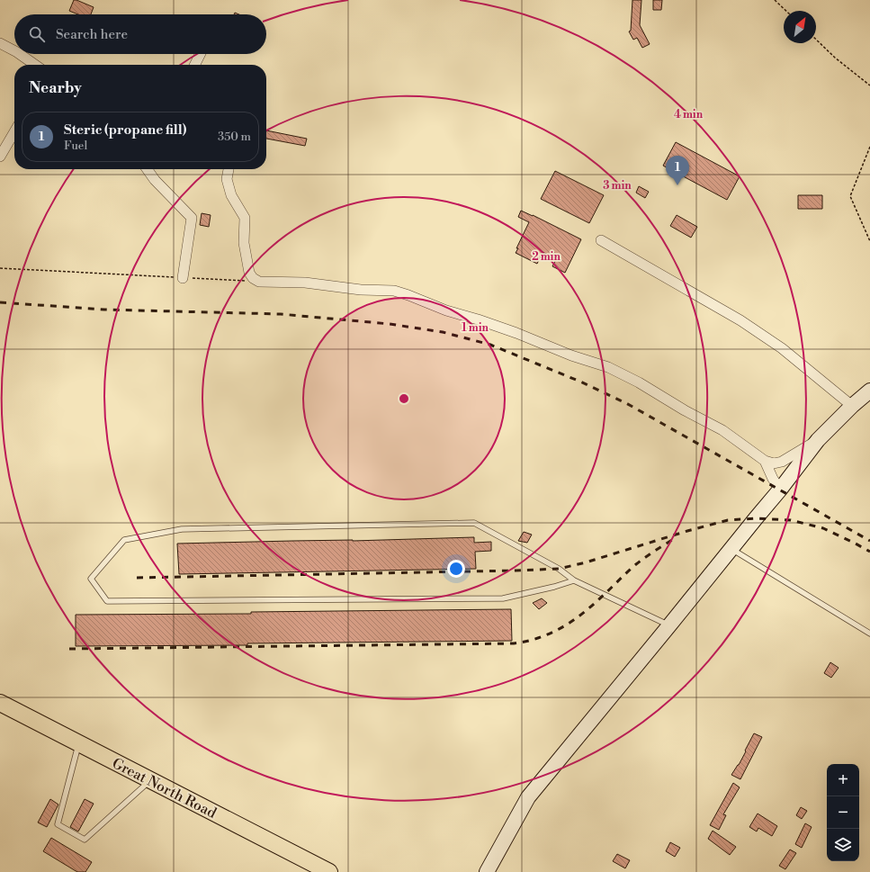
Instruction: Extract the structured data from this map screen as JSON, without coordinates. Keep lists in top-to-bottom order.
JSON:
{
  "streets": {
    "highway": ["Great North Road"]
  },
  "north": "top right",
  "page": {
    "search": "Search here",
    "heading": "Nearby",
    "list": [
      {
        "mark": "1",
        "name": "Steric (propane fill)",
        "note": "Fuel",
        "value": "350 m"
      }
    ],
    "pins": "1",
    "map_buttons": ["+", "−"]
  },
  "rings": [
    "4 min",
    "3 min",
    "2 min",
    "1 min"
  ]
}
